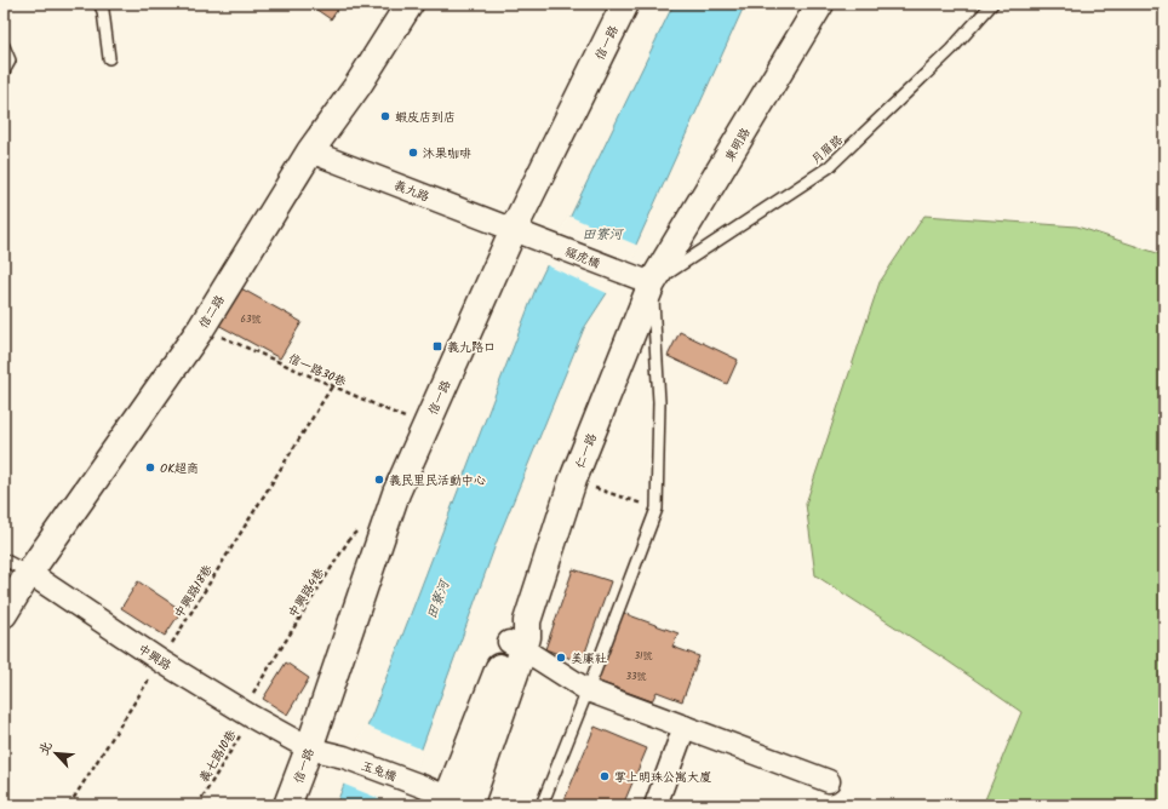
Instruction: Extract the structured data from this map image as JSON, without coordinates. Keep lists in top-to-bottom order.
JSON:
{
  "streets": {
    "street": [
      "信一路",
      "東明路",
      "義九路",
      "福虎橋",
      "信二路",
      "仁一路",
      "中興路",
      "玉兔橋"
    ],
    "lane": ["月眉路"],
    "path": [
      "信一路30巷",
      "中興路18巷",
      "中興路4巷",
      "義七路10巷"
    ]
  },
  "crossings": [
    ["信一路", "義九路"],
    ["信一路", "福虎橋"],
    ["信一路", "信一路30巷"],
    ["信一路", "中興路"],
    ["信一路", "玉兔橋"],
    ["東明路", "月眉路"],
    ["東明路", "福虎橋"],
    ["東明路", "仁一路"],
    ["月眉路", "福虎橋"],
    ["月眉路", "仁一路"],
    ["義九路", "福虎橋"],
    ["義九路", "信二路"],
    ["福虎橋", "仁一路"],
    ["信二路", "信一路30巷"],
    ["信二路", "中興路"],
    ["信一路30巷", "中興路18巷"],
    ["仁一路", "玉兔橋"],
    ["中興路18巷", "中興路"],
    ["中興路4巷", "中興路"],
    ["中興路4巷", "義七路10巷"],
    ["中興路", "義七路10巷"],
    ["中興路", "玉兔橋"]
  ],
  "water": ["田寮河"],
  "places": {
    "other": [
      "蝦皮店到店",
      "沐果咖啡",
      "OK超商",
      "義民里民活動中心",
      "美廉社",
      "掌上明珠公寓大廈"
    ],
    "transit": ["義九路口"]
  },
  "house_numbers": ["63號", "31號", "33號"],
  "north": "top left"
}
